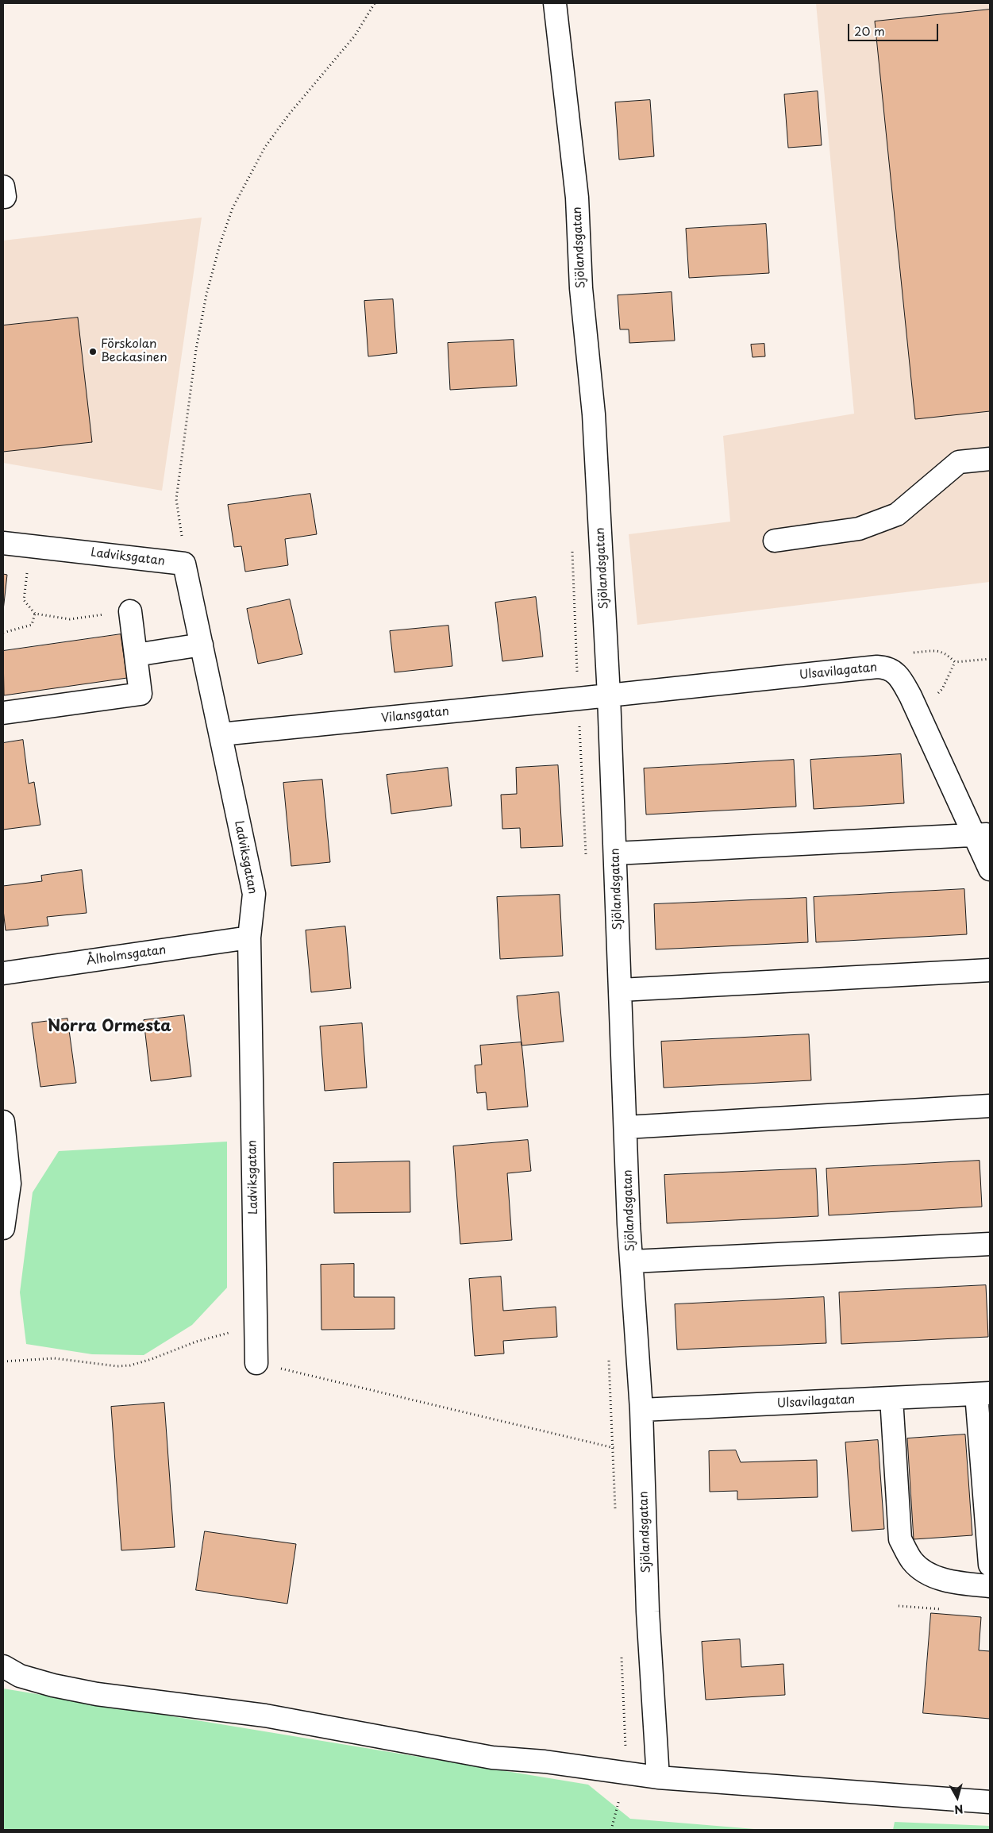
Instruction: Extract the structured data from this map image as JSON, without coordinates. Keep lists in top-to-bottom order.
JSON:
{
  "streets": {
    "street": [
      "Sjölandsgatan",
      "Ladviksgatan",
      "Ulsavilagatan",
      "Vilansgatan",
      "Ålholmsgatan"
    ]
  },
  "crossings": [
    ["Sjölandsgatan", "Ulsavilagatan"],
    ["Sjölandsgatan", "Vilansgatan"],
    ["Ladviksgatan", "Vilansgatan"],
    ["Ladviksgatan", "Ålholmsgatan"],
    ["Ulsavilagatan", "Vilansgatan"]
  ],
  "districts": ["Norra Ormesta"],
  "places": ["Förskolan Beckasinen"],
  "scale_bar": "20 m",
  "north": "bottom"
}
